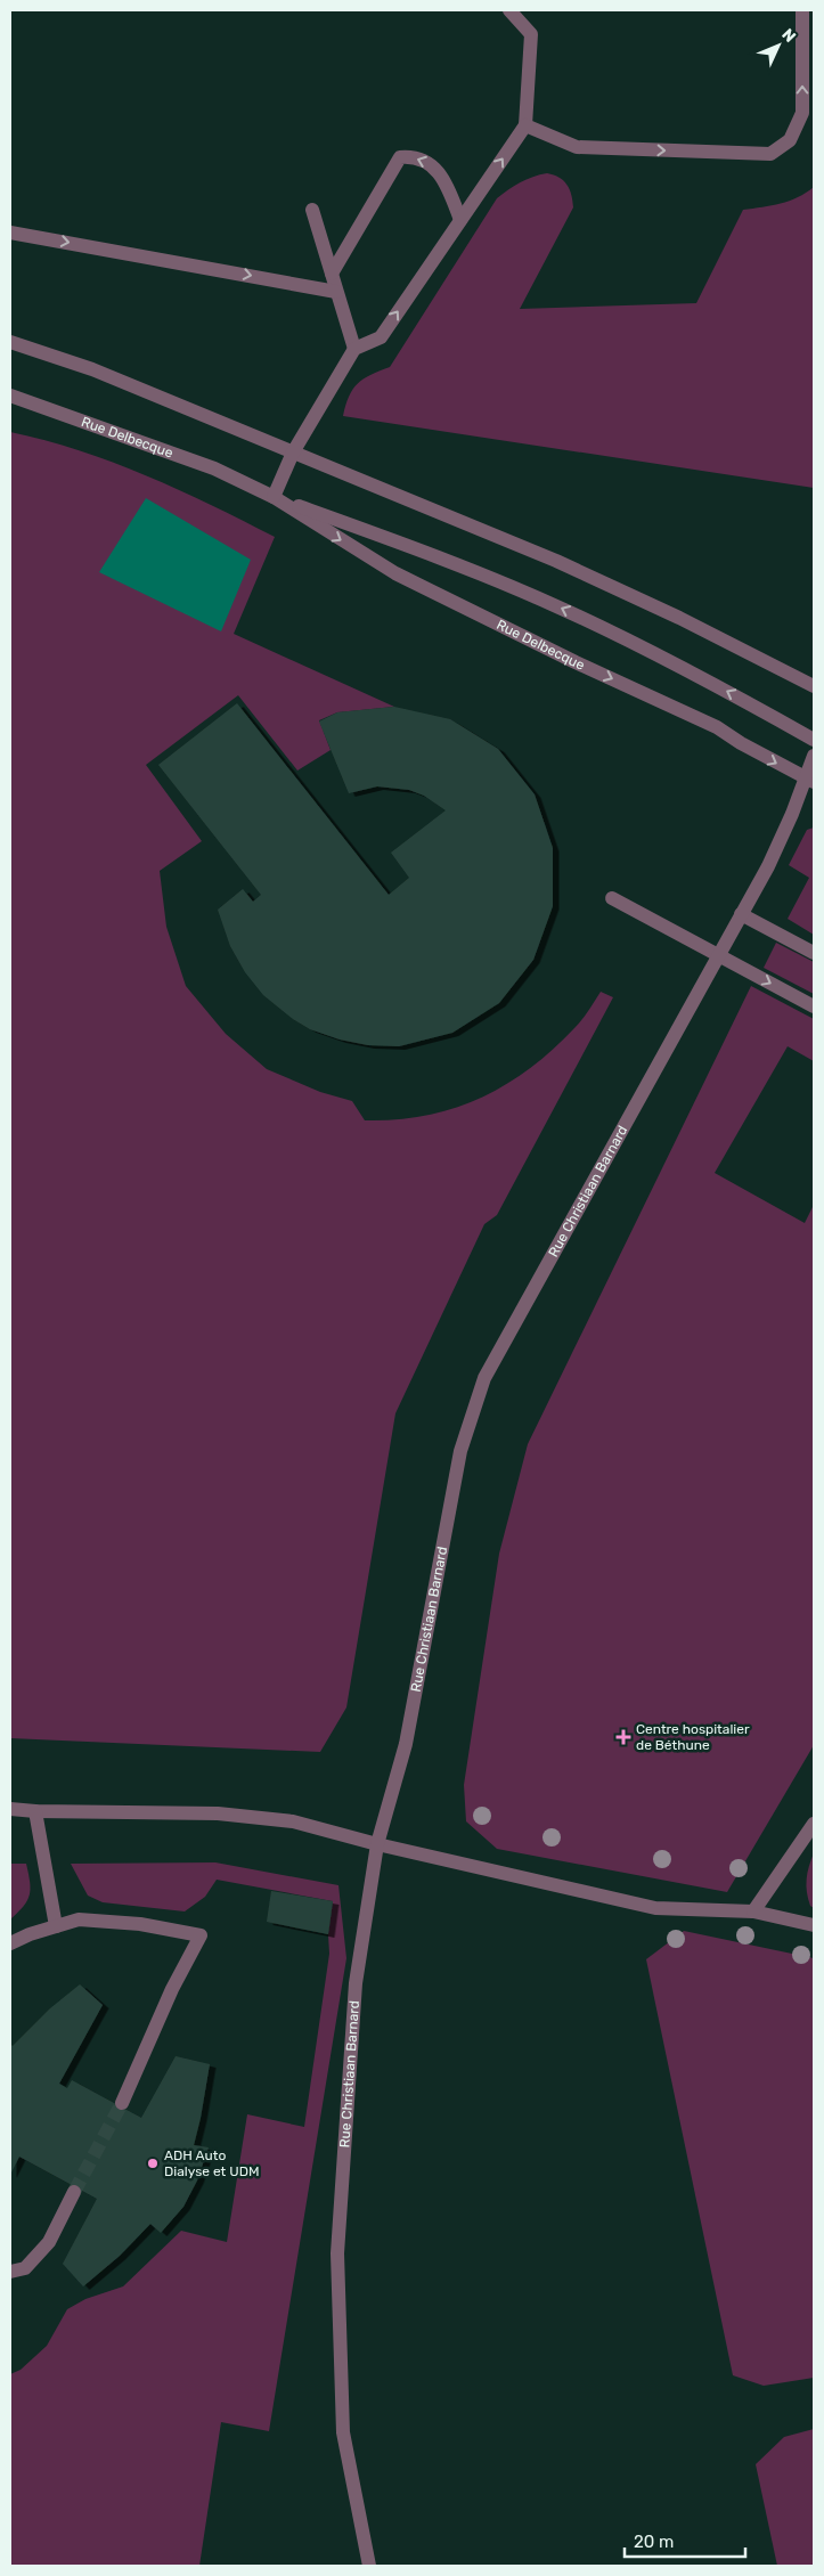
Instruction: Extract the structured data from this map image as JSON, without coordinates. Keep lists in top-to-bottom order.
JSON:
{
  "streets": {
    "street": ["Rue Delbecque", "Rue Christiaan Barnard"]
  },
  "crossings": [
    ["Rue Delbecque", "Rue Christiaan Barnard"]
  ],
  "places": {
    "health": ["Centre hospitalier de Béthune"],
    "other": ["ADH Auto Dialyse et UDM"]
  },
  "scale_bar": "20 m",
  "north": "top right"
}
